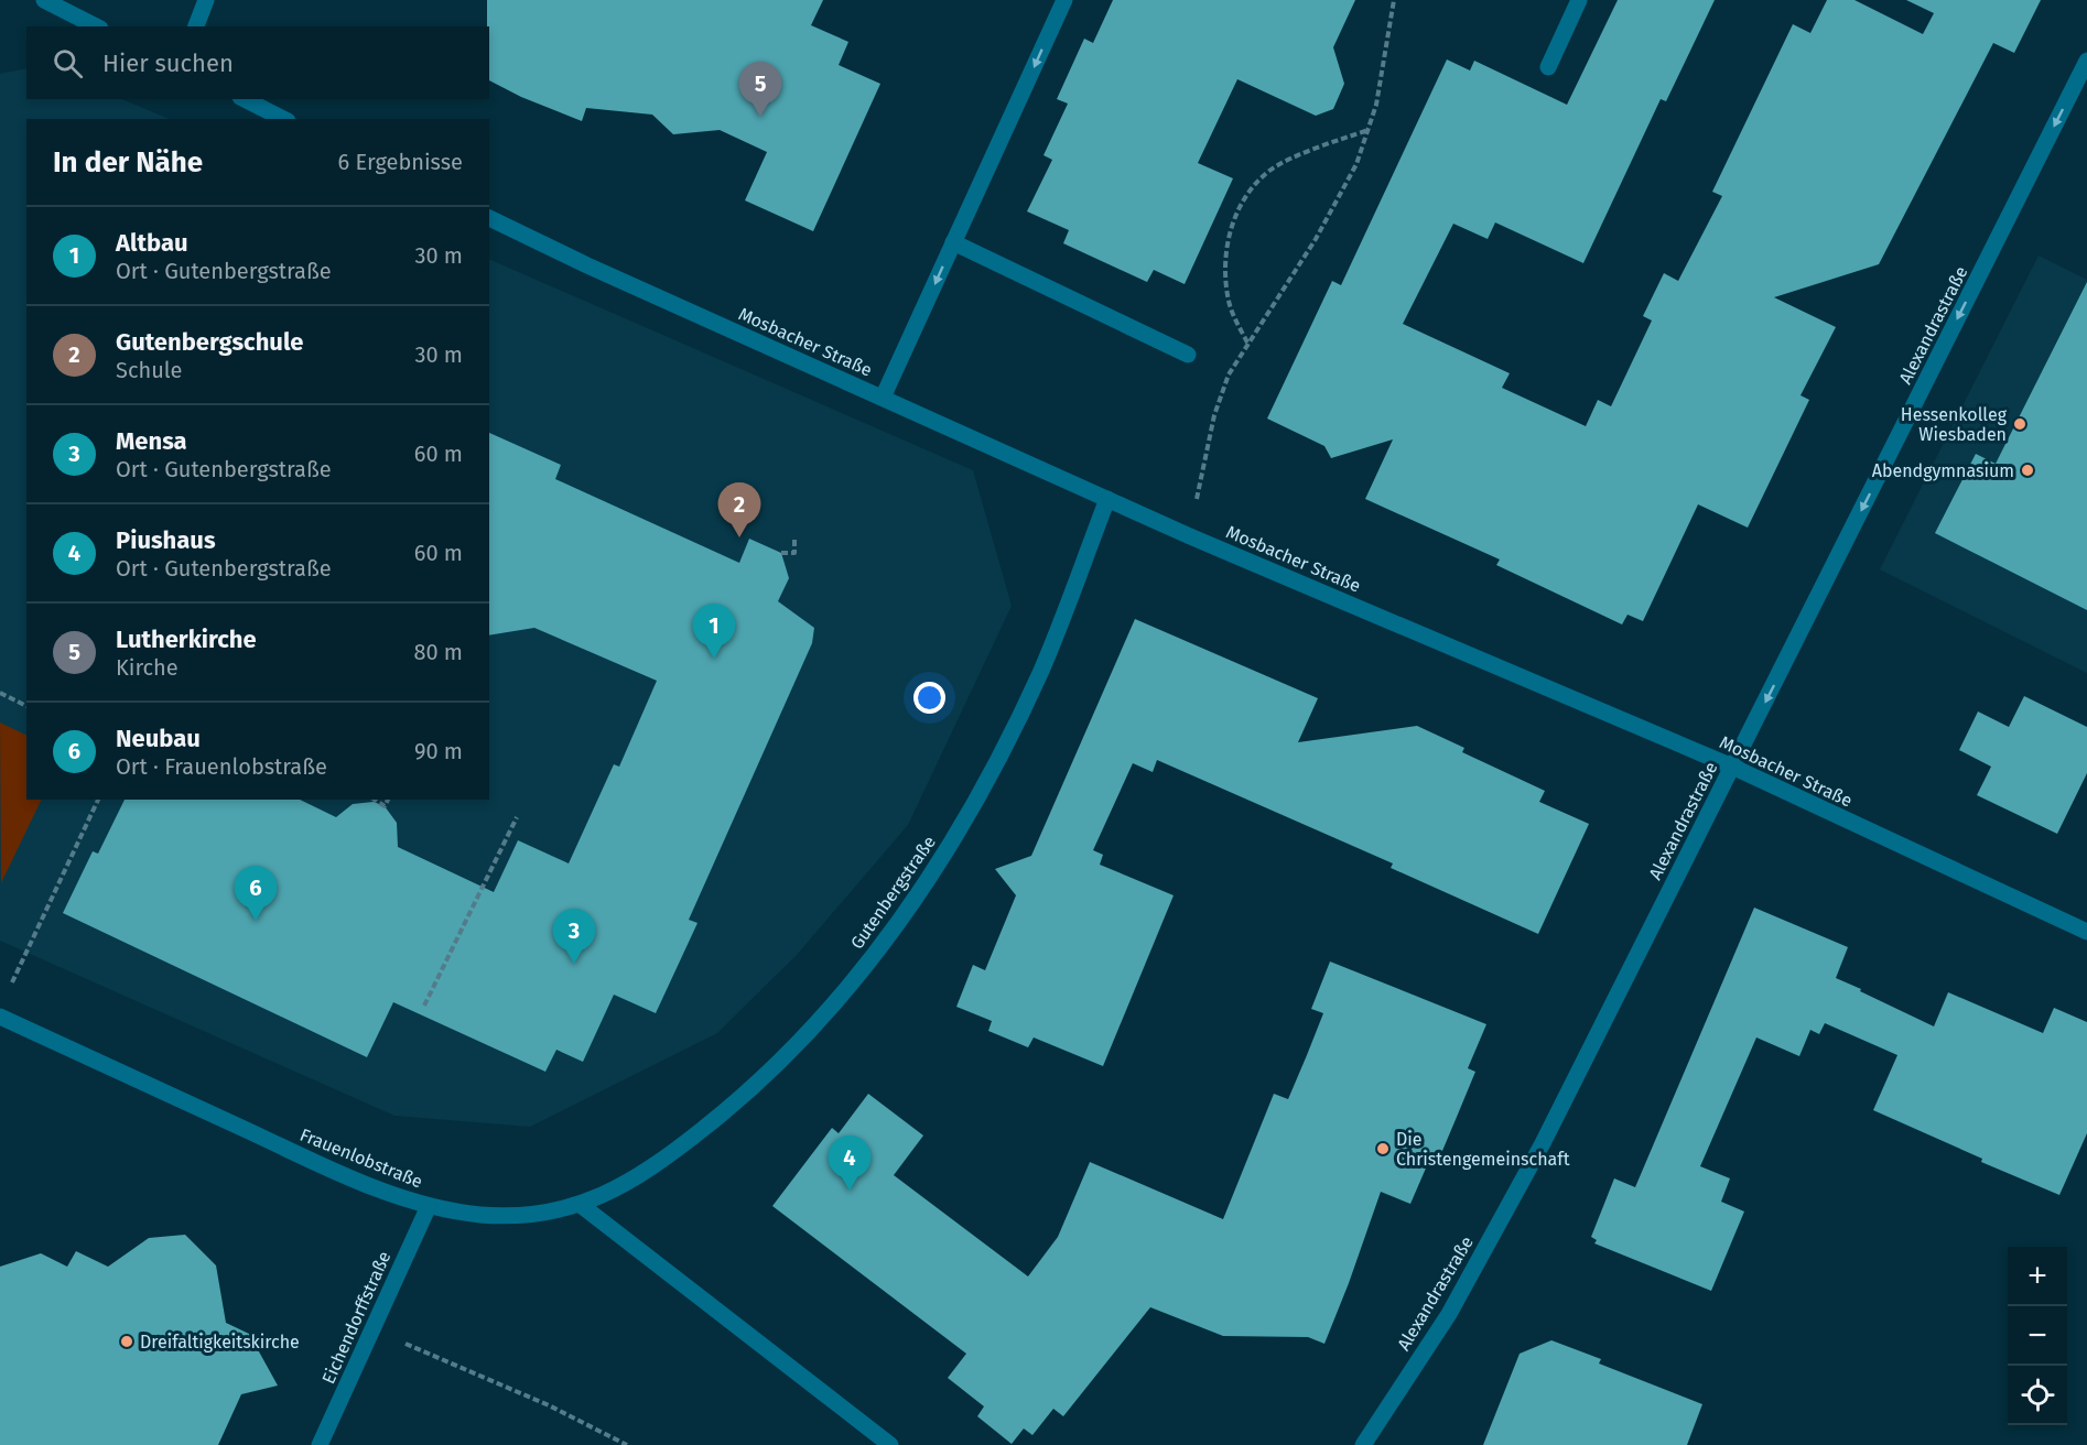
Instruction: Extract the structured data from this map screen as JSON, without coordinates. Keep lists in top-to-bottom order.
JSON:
{
  "streets": {
    "street": [
      "Alexandrastraße",
      "Mosbacher Straße",
      "Gutenbergstraße",
      "Frauenlobstraße",
      "Eichendorffstraße"
    ]
  },
  "crossings": [
    ["Alexandrastraße", "Mosbacher Straße"],
    ["Mosbacher Straße", "Gutenbergstraße"],
    ["Gutenbergstraße", "Frauenlobstraße"],
    ["Frauenlobstraße", "Eichendorffstraße"]
  ],
  "one_way": ["Alexandrastraße"],
  "places": [
    "Hessenkolleg Wiesbaden",
    "Abendgymnasium",
    "Die Christengemeinschaft",
    "Dreifaltigkeitskirche"
  ],
  "page": {
    "search": "Hier suchen",
    "pins": [
      "5",
      "2",
      "1",
      "6",
      "3",
      "4"
    ],
    "heading": ["In der Nähe", "6 Ergebnisse"],
    "list": [
      {
        "mark": "1",
        "name": "Altbau",
        "note": "Ort · Gutenbergstraße",
        "value": "30 m"
      },
      {
        "mark": "2",
        "name": "Gutenbergschule",
        "note": "Schule",
        "value": "30 m"
      },
      {
        "mark": "3",
        "name": "Mensa",
        "note": "Ort · Gutenbergstraße",
        "value": "60 m"
      },
      {
        "mark": "4",
        "name": "Piushaus",
        "note": "Ort · Gutenbergstraße",
        "value": "60 m"
      },
      {
        "mark": "5",
        "name": "Lutherkirche",
        "note": "Kirche",
        "value": "80 m"
      },
      {
        "mark": "6",
        "name": "Neubau",
        "note": "Ort · Frauenlobstraße",
        "value": "90 m"
      }
    ],
    "map_buttons": ["+", "−"]
  }
}
